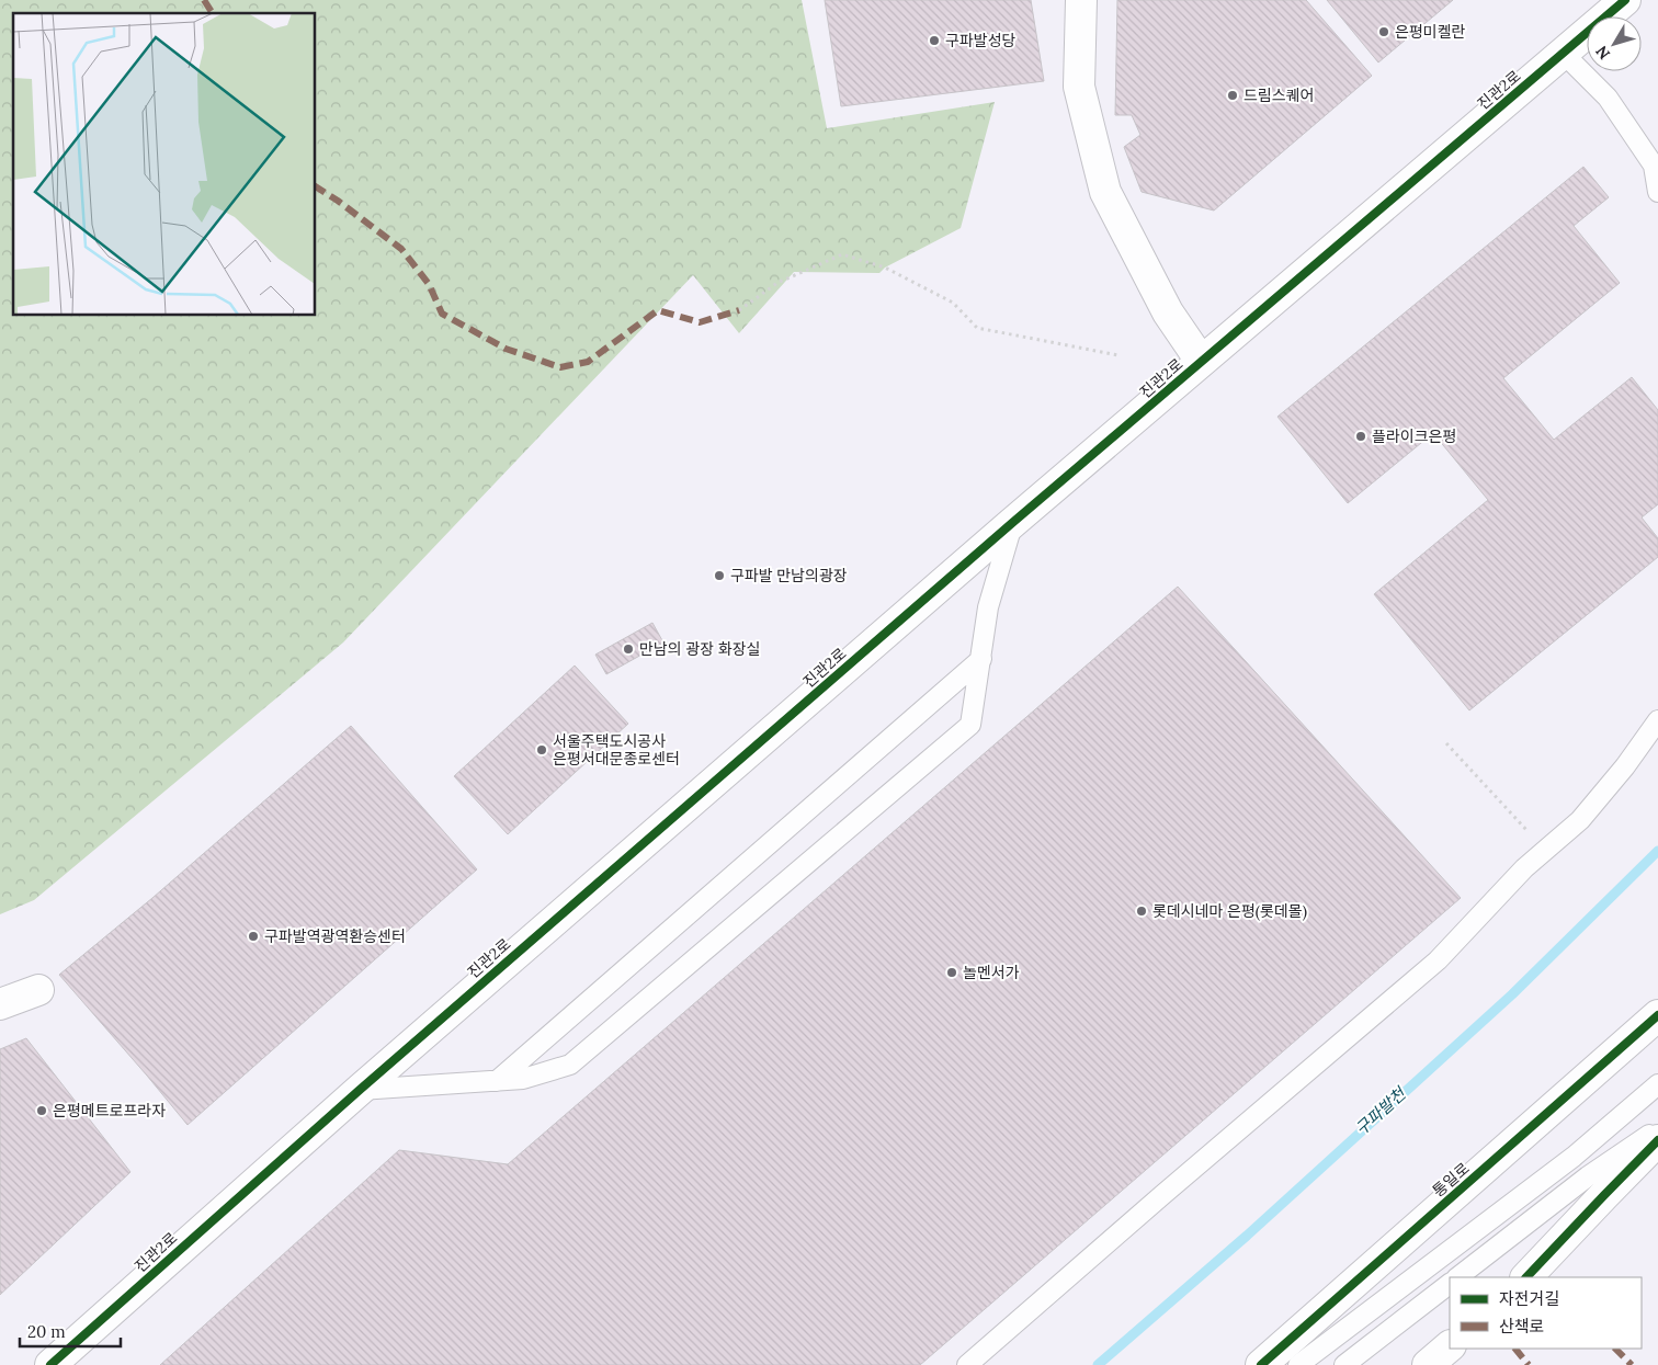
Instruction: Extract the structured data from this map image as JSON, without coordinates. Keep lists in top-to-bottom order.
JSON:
{
  "streets": {
    "street": ["진관2로", "통일로"]
  },
  "water": ["구파발천"],
  "places": [
    "은평미켈란",
    "구파발성당",
    "드림스퀘어",
    "플라이크은평",
    "구파발 만남의광장",
    "만남의 광장 화장실",
    "서울주택도시공사 은평서대문종로센터",
    "롯데시네마 은평(롯데몰)",
    "구파발역광역환승센터",
    "놀멘서가",
    "은평메트로프라자"
  ],
  "legend": ["자전거길", "산책로"],
  "scale_bar": "20 m",
  "north": "bottom left"
}
